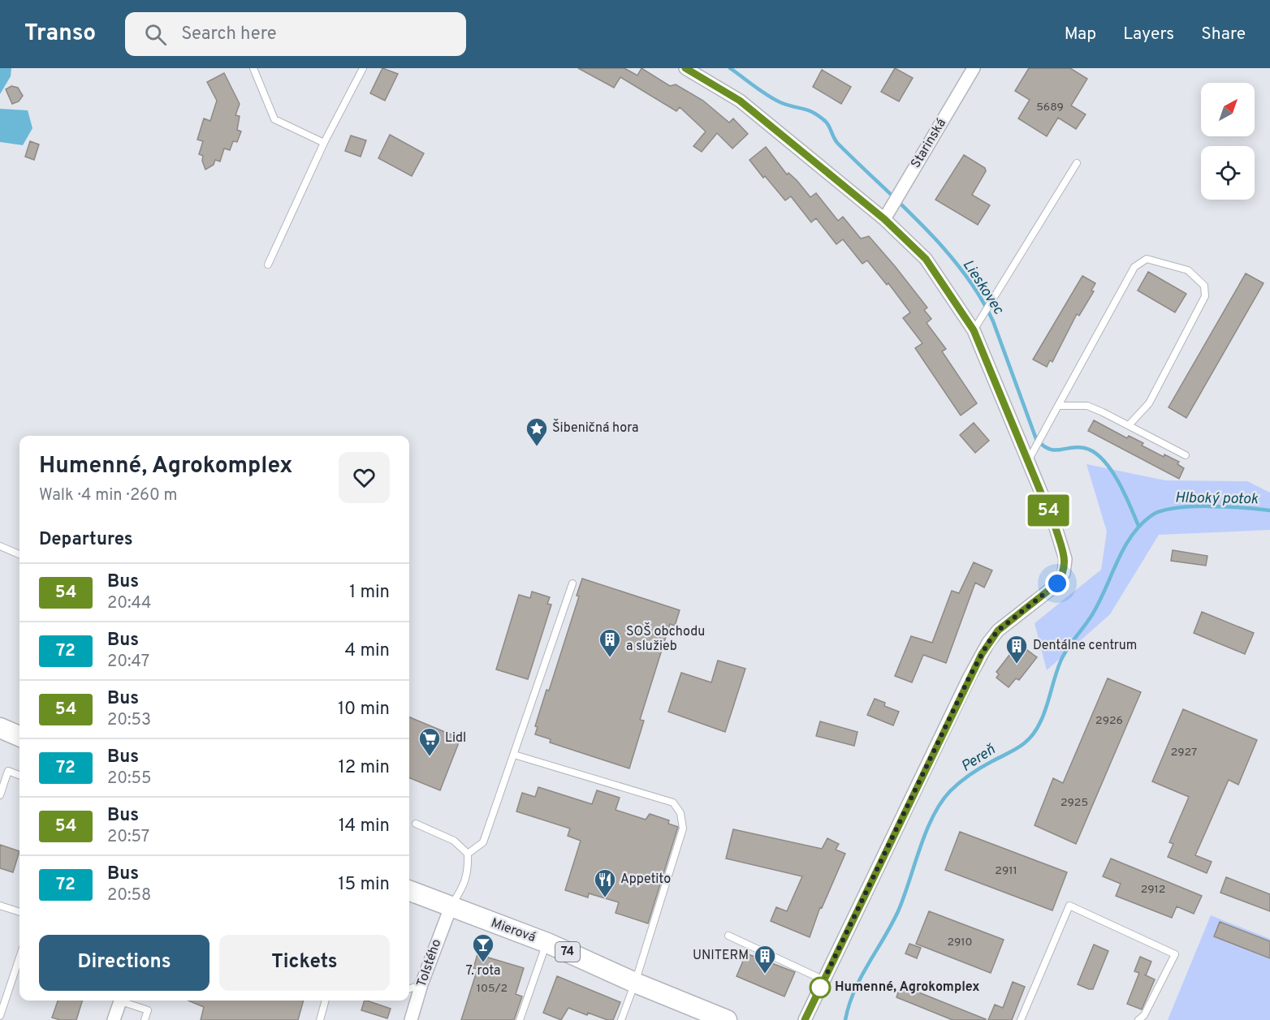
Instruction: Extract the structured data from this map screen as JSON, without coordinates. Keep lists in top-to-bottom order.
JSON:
{
  "streets": {
    "main road": ["Mierová", "74"],
    "street": ["Starinská", "Tolstého"]
  },
  "crossings": [
    ["Mierová", "Tolstého"]
  ],
  "water": ["Lieskovec", "Hlboký potok", "Pereň"],
  "places": {
    "place": ["Šibeničná hora"],
    "building": ["SOŠ obchodu a služieb", "Dentálne centrum", "UNITERM"],
    "supermarket": ["Lidl"],
    "restaurant": ["Appetito"],
    "bar": ["7. rota"],
    "other": ["Humenné, Agrokomplex"]
  },
  "lines": ["bus line 54"],
  "house_numbers": [
    "5689",
    "2926",
    "2927",
    "2925",
    "2911",
    "2912",
    "2910",
    "105/2"
  ],
  "north": "top right",
  "page": {
    "header": "Transo",
    "search": "Search here",
    "nav": ["Map", "Layers", "Share"],
    "on_map": "54",
    "heading": [
      ["Humenné, Agrokomplex", "Walk · 4 min · 260 m"],
      "Departures"
    ],
    "list": [
      {
        "mark": "54",
        "name": "Bus",
        "note": "20:44",
        "value": "1 min"
      },
      {
        "mark": "72",
        "name": "Bus",
        "note": "20:47",
        "value": "4 min"
      },
      {
        "mark": "54",
        "name": "Bus",
        "note": "20:53",
        "value": "10 min"
      },
      {
        "mark": "72",
        "name": "Bus",
        "note": "20:55",
        "value": "12 min"
      },
      {
        "mark": "54",
        "name": "Bus",
        "note": "20:57",
        "value": "14 min"
      },
      {
        "mark": "72",
        "name": "Bus",
        "note": "20:58",
        "value": "15 min"
      }
    ],
    "buttons": ["Directions", "Tickets"]
  }
}
